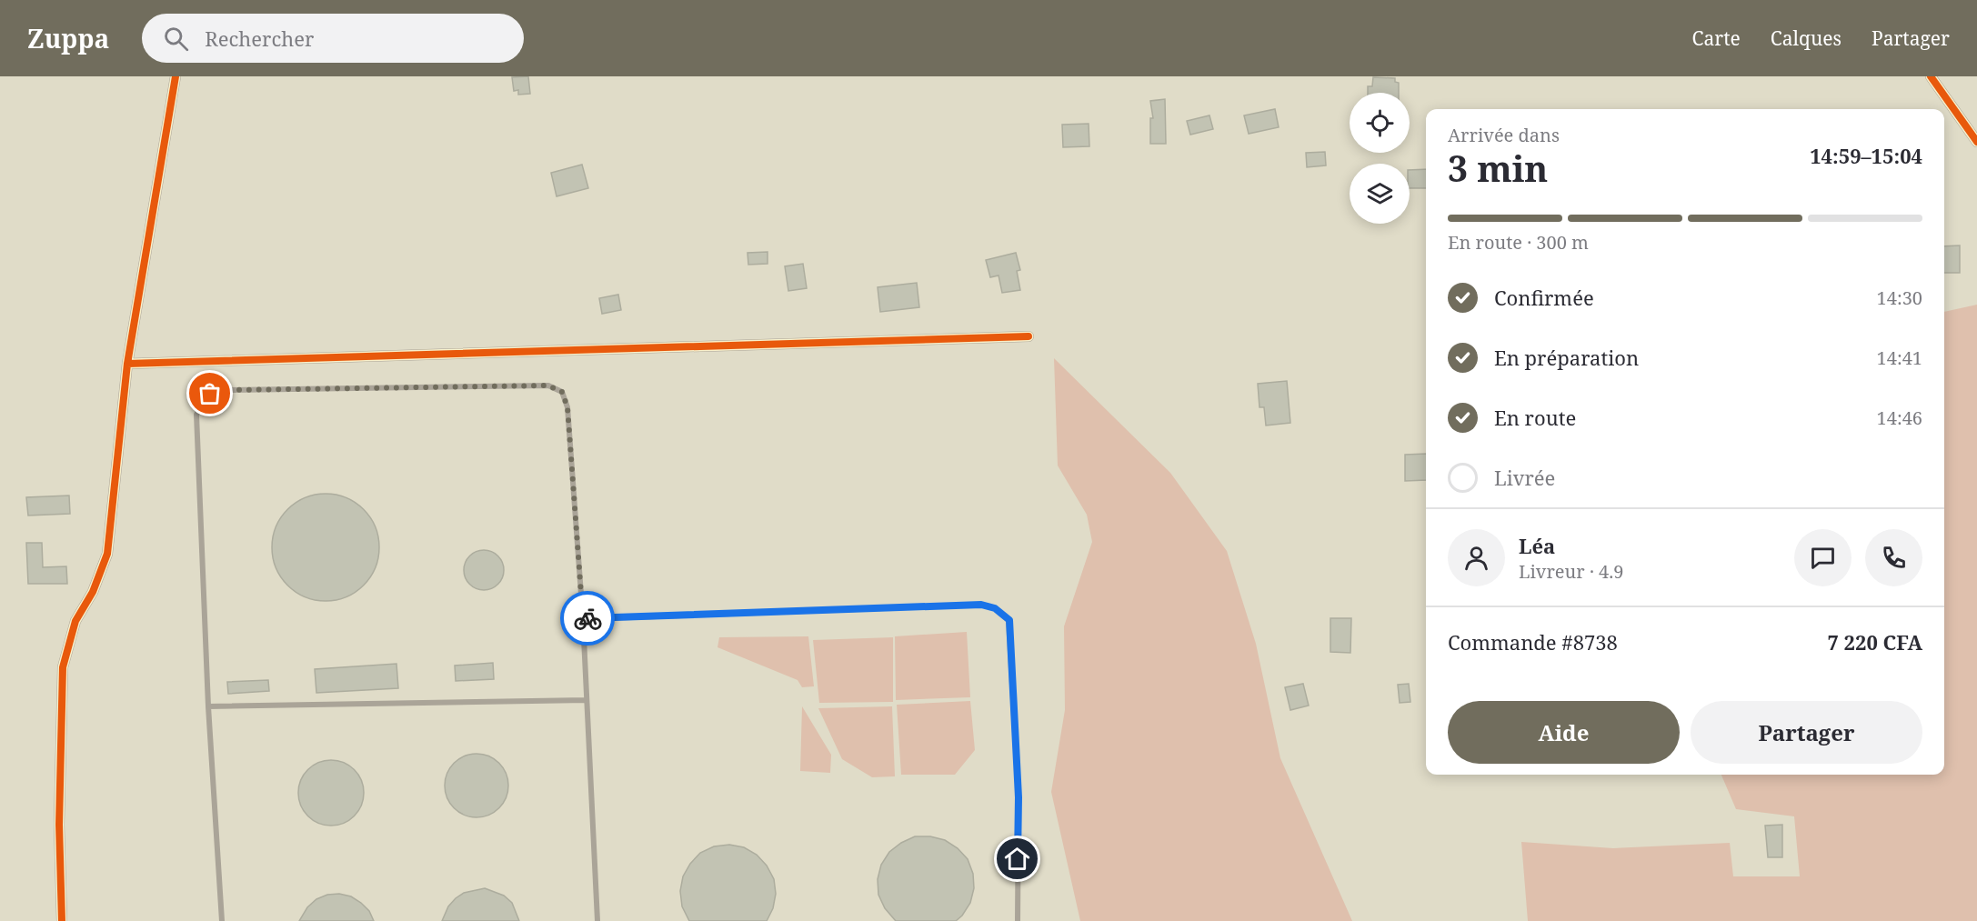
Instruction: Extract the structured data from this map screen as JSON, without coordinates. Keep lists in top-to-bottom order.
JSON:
{
  "page": {
    "header": "Zuppa",
    "search": "Rechercher",
    "nav": ["Carte", "Calques", "Partager"],
    "heading": ["3 min", "Arrivée dans", "14:59–15:04"],
    "panel": [
      "Léa",
      "Livreur · 4.9",
      "Commande #8738",
      "7 220 CFA"
    ],
    "bar": "En route · 300 m",
    "list": [
      ["Confirmée", "14:30"],
      ["En préparation", "14:41"],
      ["En route", "14:46"],
      "Livrée"
    ],
    "buttons": ["Aide", "Partager"]
  }
}
